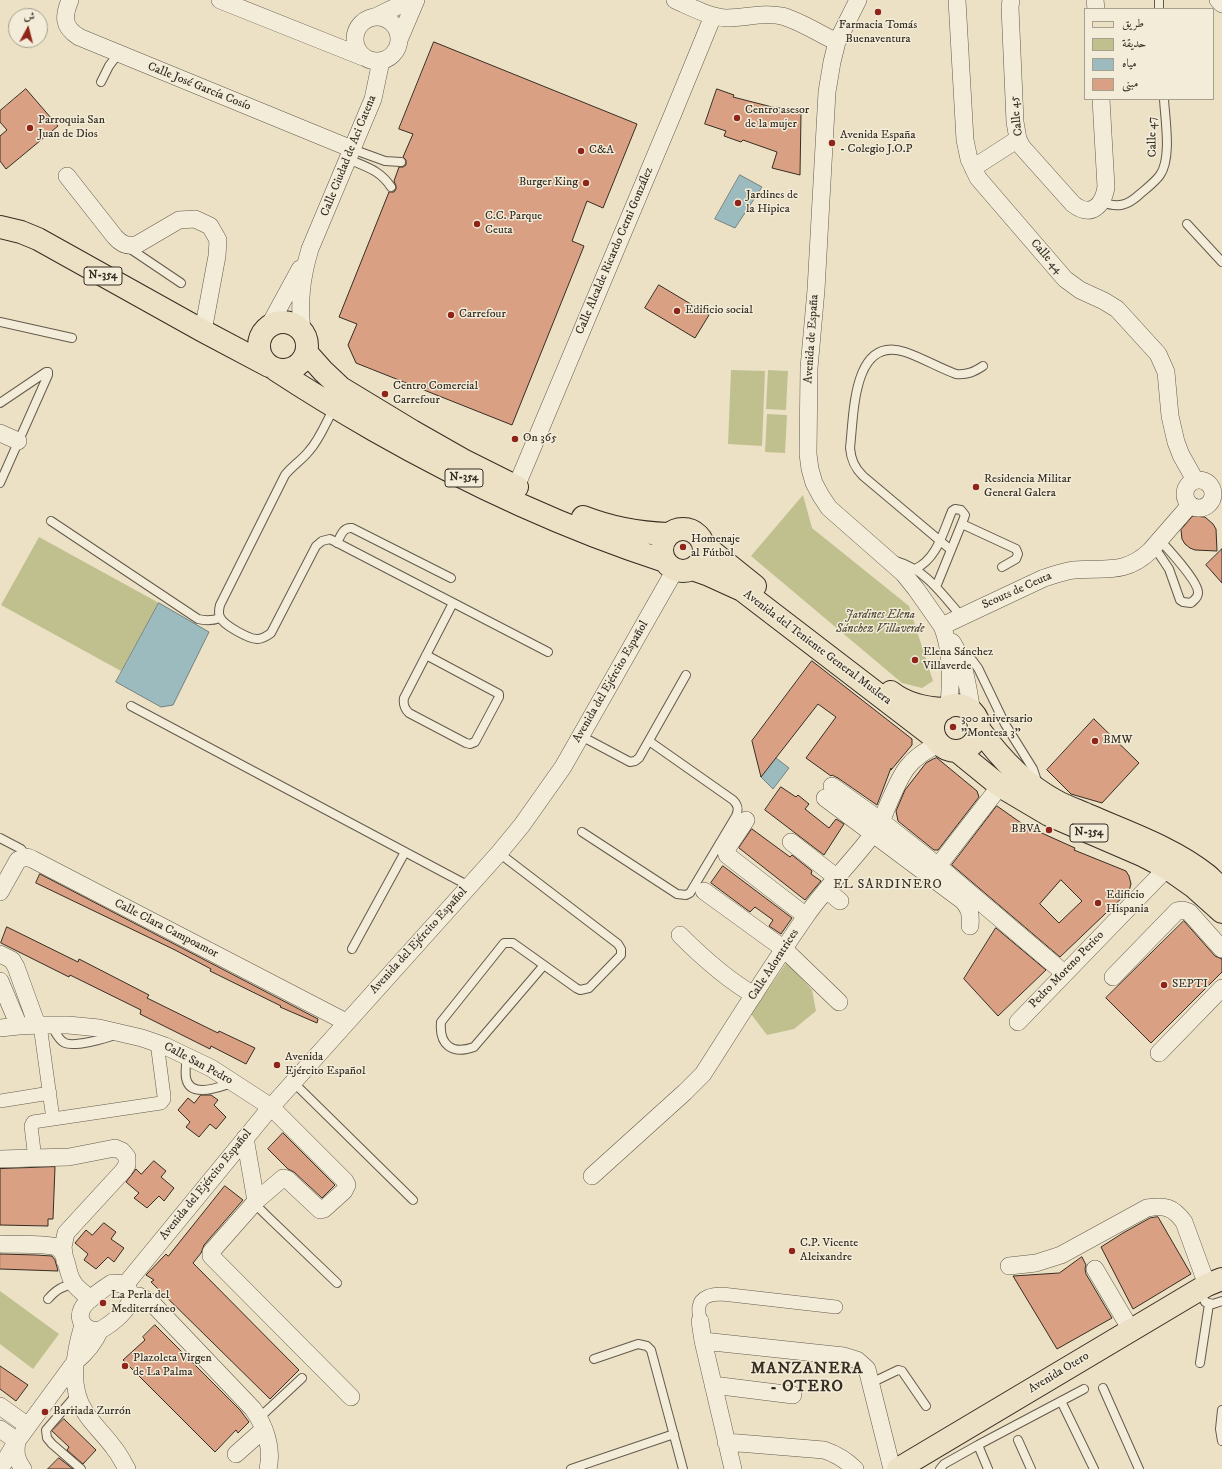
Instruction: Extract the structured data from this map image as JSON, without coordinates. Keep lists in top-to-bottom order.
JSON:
{
  "streets": {
    "main road": [
      "N-354",
      "Avenida de España",
      "Avenida del Teniente General Muslera",
      "Avenida Otero"
    ],
    "street": [
      "Calle José García Cosío",
      "Calle 45",
      "Calle Ciudad de Aci Catena",
      "Calle Alcalde Ricardo Cerni González",
      "Calle 44",
      "Scouts de Ceuta",
      "Avenida del Ejército Español",
      "Calle Clara Campoamor",
      "Calle Adoratrices",
      "Pedro Moreno Perico",
      "Calle San Pedro"
    ],
    "lane": ["Calle 47"]
  },
  "crossings": [
    ["Calle José García Cosío", "Calle Ciudad de Aci Catena"],
    ["Calle 45", "Calle 47"],
    ["Calle Ciudad de Aci Catena", "N-354"],
    ["Calle Ciudad de Aci Catena", "Avenida del Teniente General Muslera"],
    ["Calle Alcalde Ricardo Cerni González", "N-354"],
    ["Calle 44", "Scouts de Ceuta"],
    ["N-354", "Avenida de España"],
    ["N-354", "Avenida del Teniente General Muslera"],
    ["N-354", "Avenida del Ejército Español"],
    ["N-354", "Calle Adoratrices"],
    ["N-354", "Pedro Moreno Perico"],
    ["Avenida de España", "Scouts de Ceuta"],
    ["Avenida de España", "Avenida del Teniente General Muslera"],
    ["Avenida de España", "Calle Adoratrices"],
    ["Avenida del Teniente General Muslera", "Avenida del Ejército Español"],
    ["Avenida del Teniente General Muslera", "Calle Adoratrices"],
    ["Avenida del Ejército Español", "Calle Clara Campoamor"],
    ["Avenida del Ejército Español", "Calle San Pedro"]
  ],
  "districts": ["EL SARDINERO", "MANZANERA - OTERO"],
  "parks": ["Jardines Elena Sánchez Villaverde"],
  "places": [
    "Farmacia Tomás Buenaventura",
    "Centro asesor de la mujer",
    "Parroquia San Juan de Dios",
    "Avenida España - Colegio J.O.P",
    "C&A",
    "Burger King",
    "Jardines de la Hipica",
    "C.C. Parque Ceuta",
    "Edificio social",
    "Carrefour",
    "Centro Comercial Carrefour",
    "On 365",
    "Residencia Militar General Galera",
    "Homenaje al Fútbol",
    "Elena Sánchez Villaverde",
    "300 aniversario \"Montesa 3\"",
    "BMW",
    "BBVA",
    "Edificio Hispania",
    "SEPTI",
    "Avenida Ejército Español",
    "C.P. Vicente Aleixandre",
    "La Perla del Mediterráneo",
    "Plazoleta Virgen de La Palma",
    "Barriada Zurrón"
  ],
  "legend": [
    "طريق",
    "حديقة",
    "مياه",
    "مبنى"
  ],
  "north": "top"
}
